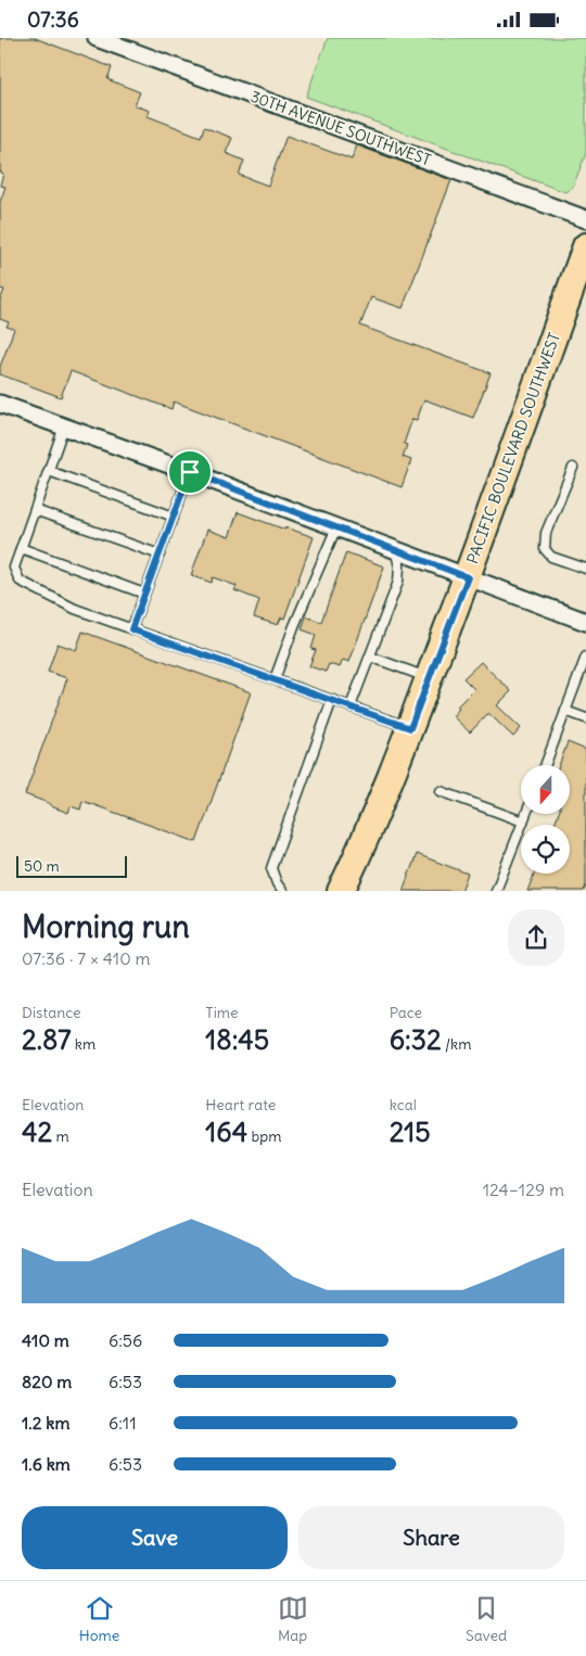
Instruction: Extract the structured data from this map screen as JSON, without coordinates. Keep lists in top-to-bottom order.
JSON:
{
  "streets": {
    "main road": ["PACIFIC BOULEVARD SOUTHWEST"],
    "street": ["30TH AVENUE SOUTHWEST"]
  },
  "scale_bar": "50 m",
  "north": "bottom",
  "page": {
    "status": "07:36",
    "scale": "50 m",
    "heading": ["Morning run", "07:36 · 7 × 410 m"],
    "stats": [
      ["Distance", "2.87 km"],
      ["Time", "18:45"],
      ["Pace", "6:32 /km"],
      ["Elevation", "42 m"],
      ["Heart rate", "164 bpm"],
      ["kcal", "215"]
    ],
    "chart": ["Elevation", "124–129 m"],
    "list": [
      {
        "name": "410 m",
        "note": "6:56"
      },
      {
        "name": "820 m",
        "note": "6:53"
      },
      {
        "name": "1.2 km",
        "note": "6:11"
      },
      {
        "name": "1.6 km",
        "note": "6:53"
      }
    ],
    "buttons": ["Save", "Share"],
    "tabs": ["Home", "Map", "Saved"]
  }
}
